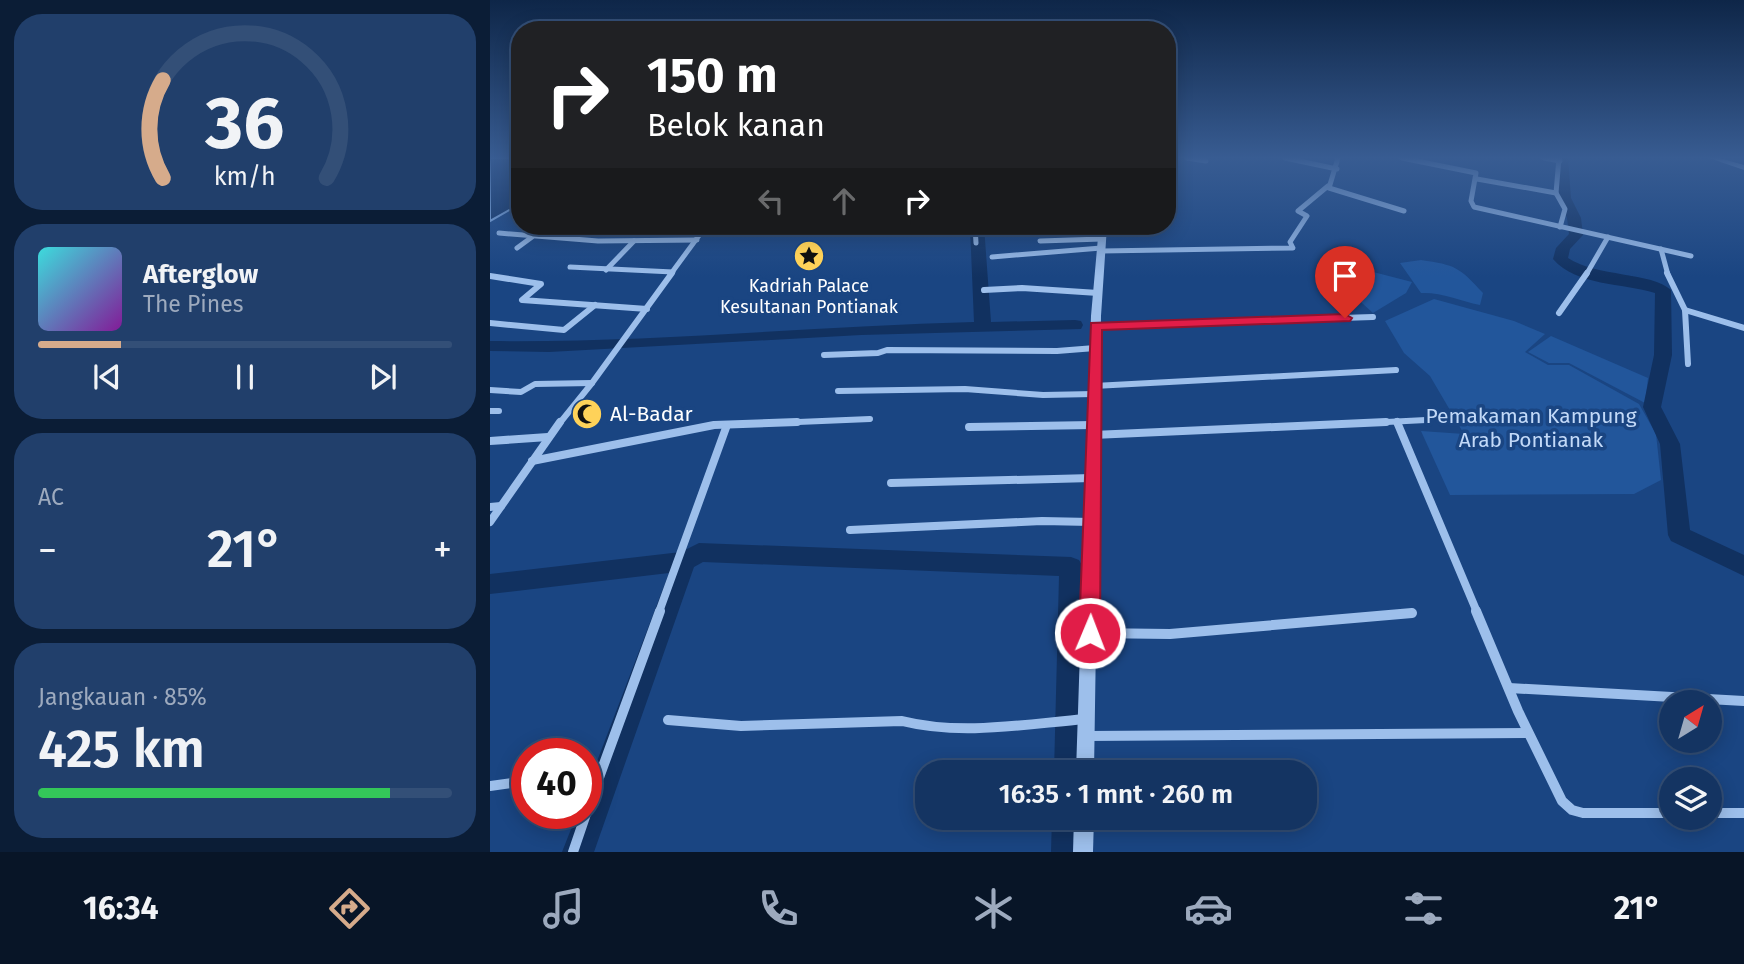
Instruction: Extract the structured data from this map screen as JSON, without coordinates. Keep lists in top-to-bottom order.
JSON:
{
  "parks": ["Pemakaman Kampung Arab Pontianak"],
  "places": {
    "place": ["Kadriah Palace Kesultanan Pontianak"],
    "mosque": ["Al-Badar"]
  },
  "north": "top right",
  "page": {
    "turn": ["150 m", "Belok kanan"],
    "song": ["Afterglow", "The Pines"],
    "tile": [
      "AC",
      ["Jangkauan · 85%", "425 km"]
    ],
    "heat": ["−", "21°", "+"],
    "limit": "40",
    "trip": "16:35 · 1 mnt · 260 m",
    "tabs": ["16:34", "21°"],
    "gauge": ["36", "km/h"]
  }
}
